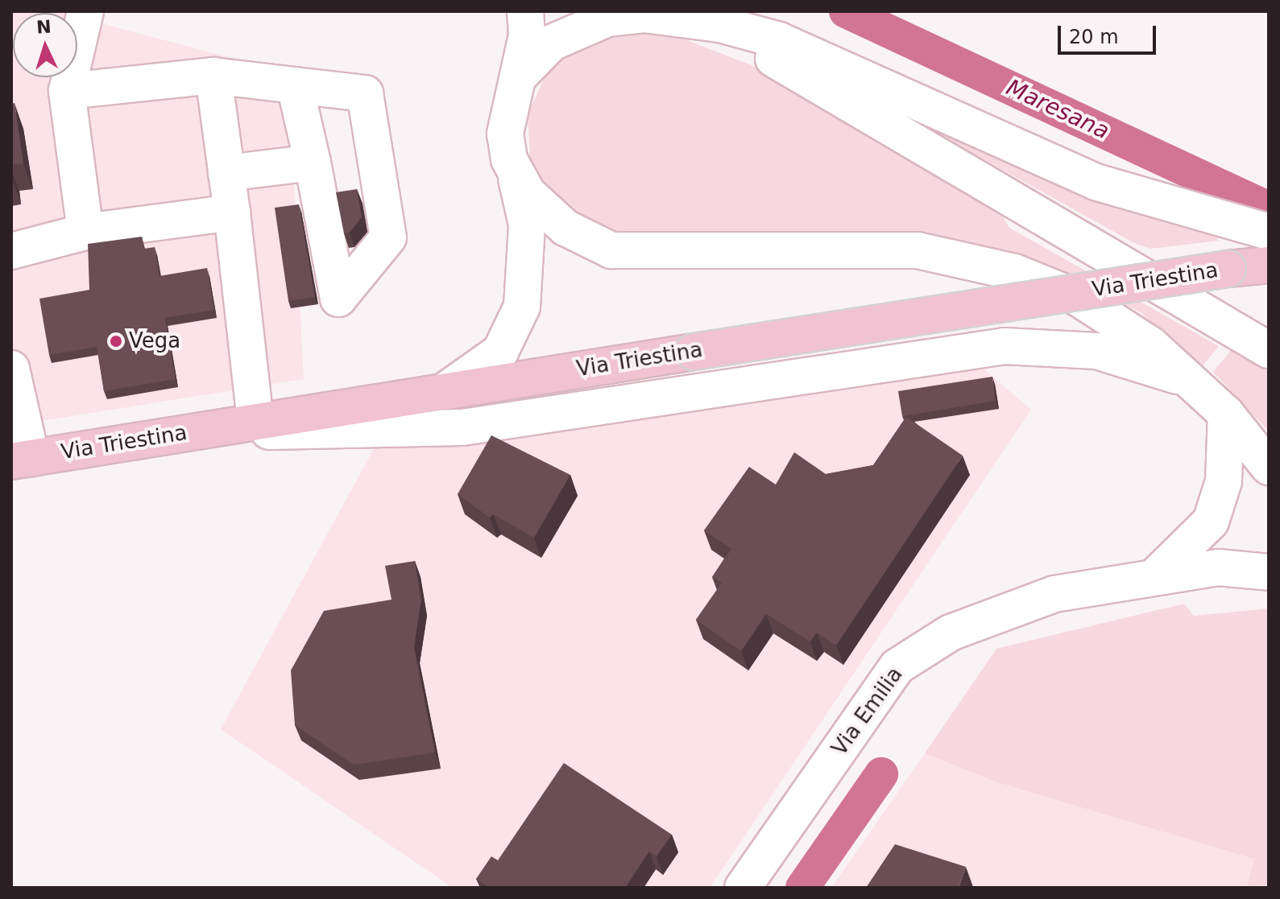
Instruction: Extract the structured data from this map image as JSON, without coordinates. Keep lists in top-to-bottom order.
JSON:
{
  "streets": {
    "main road": ["Via Triestina"],
    "street": ["Via Emilia"]
  },
  "water": ["Maresana"],
  "places": ["Vega"],
  "scale_bar": "20 m",
  "north": "top"
}
